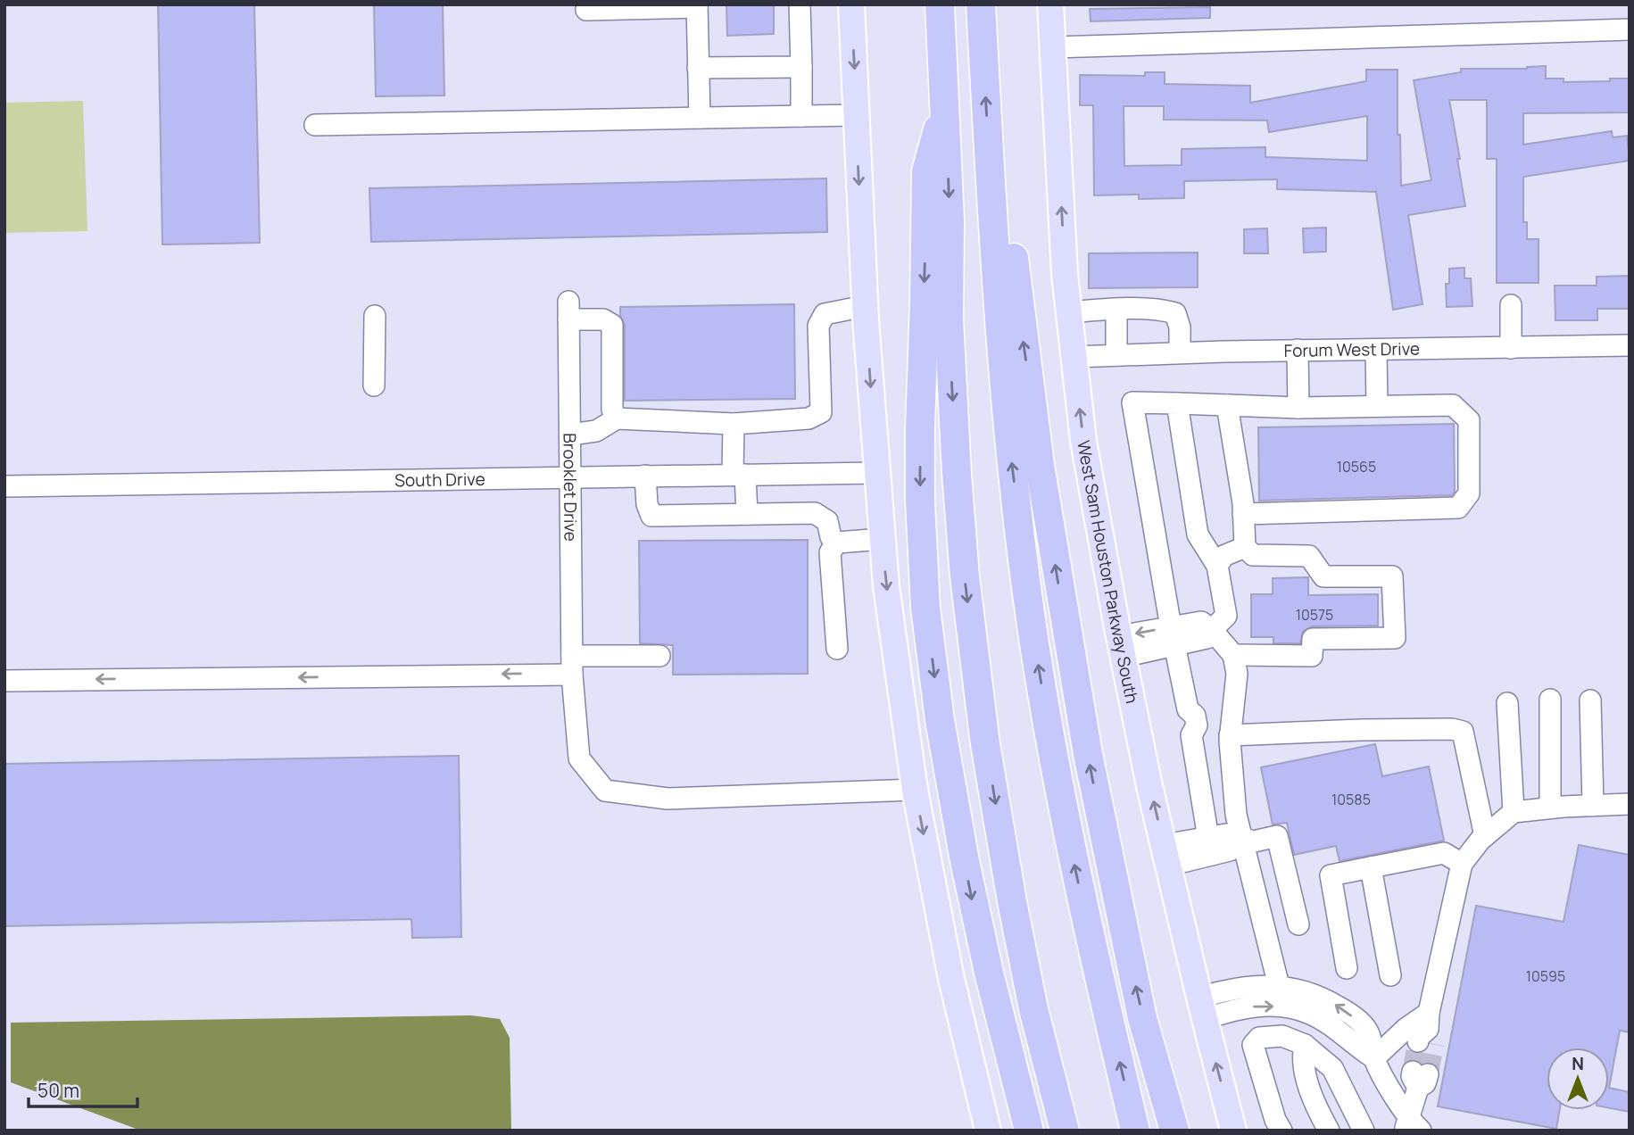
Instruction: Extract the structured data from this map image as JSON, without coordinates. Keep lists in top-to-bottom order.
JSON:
{
  "streets": {
    "main road": ["West Sam Houston Parkway South"],
    "street": ["Forum West Drive", "South Drive", "Brooklet Drive"]
  },
  "crossings": [
    ["Forum West Drive", "West Sam Houston Parkway South"],
    ["South Drive", "Brooklet Drive"]
  ],
  "house_numbers": [
    "10565",
    "10575",
    "10585",
    "10595"
  ],
  "scale_bar": "50 m",
  "north": "top"
}
